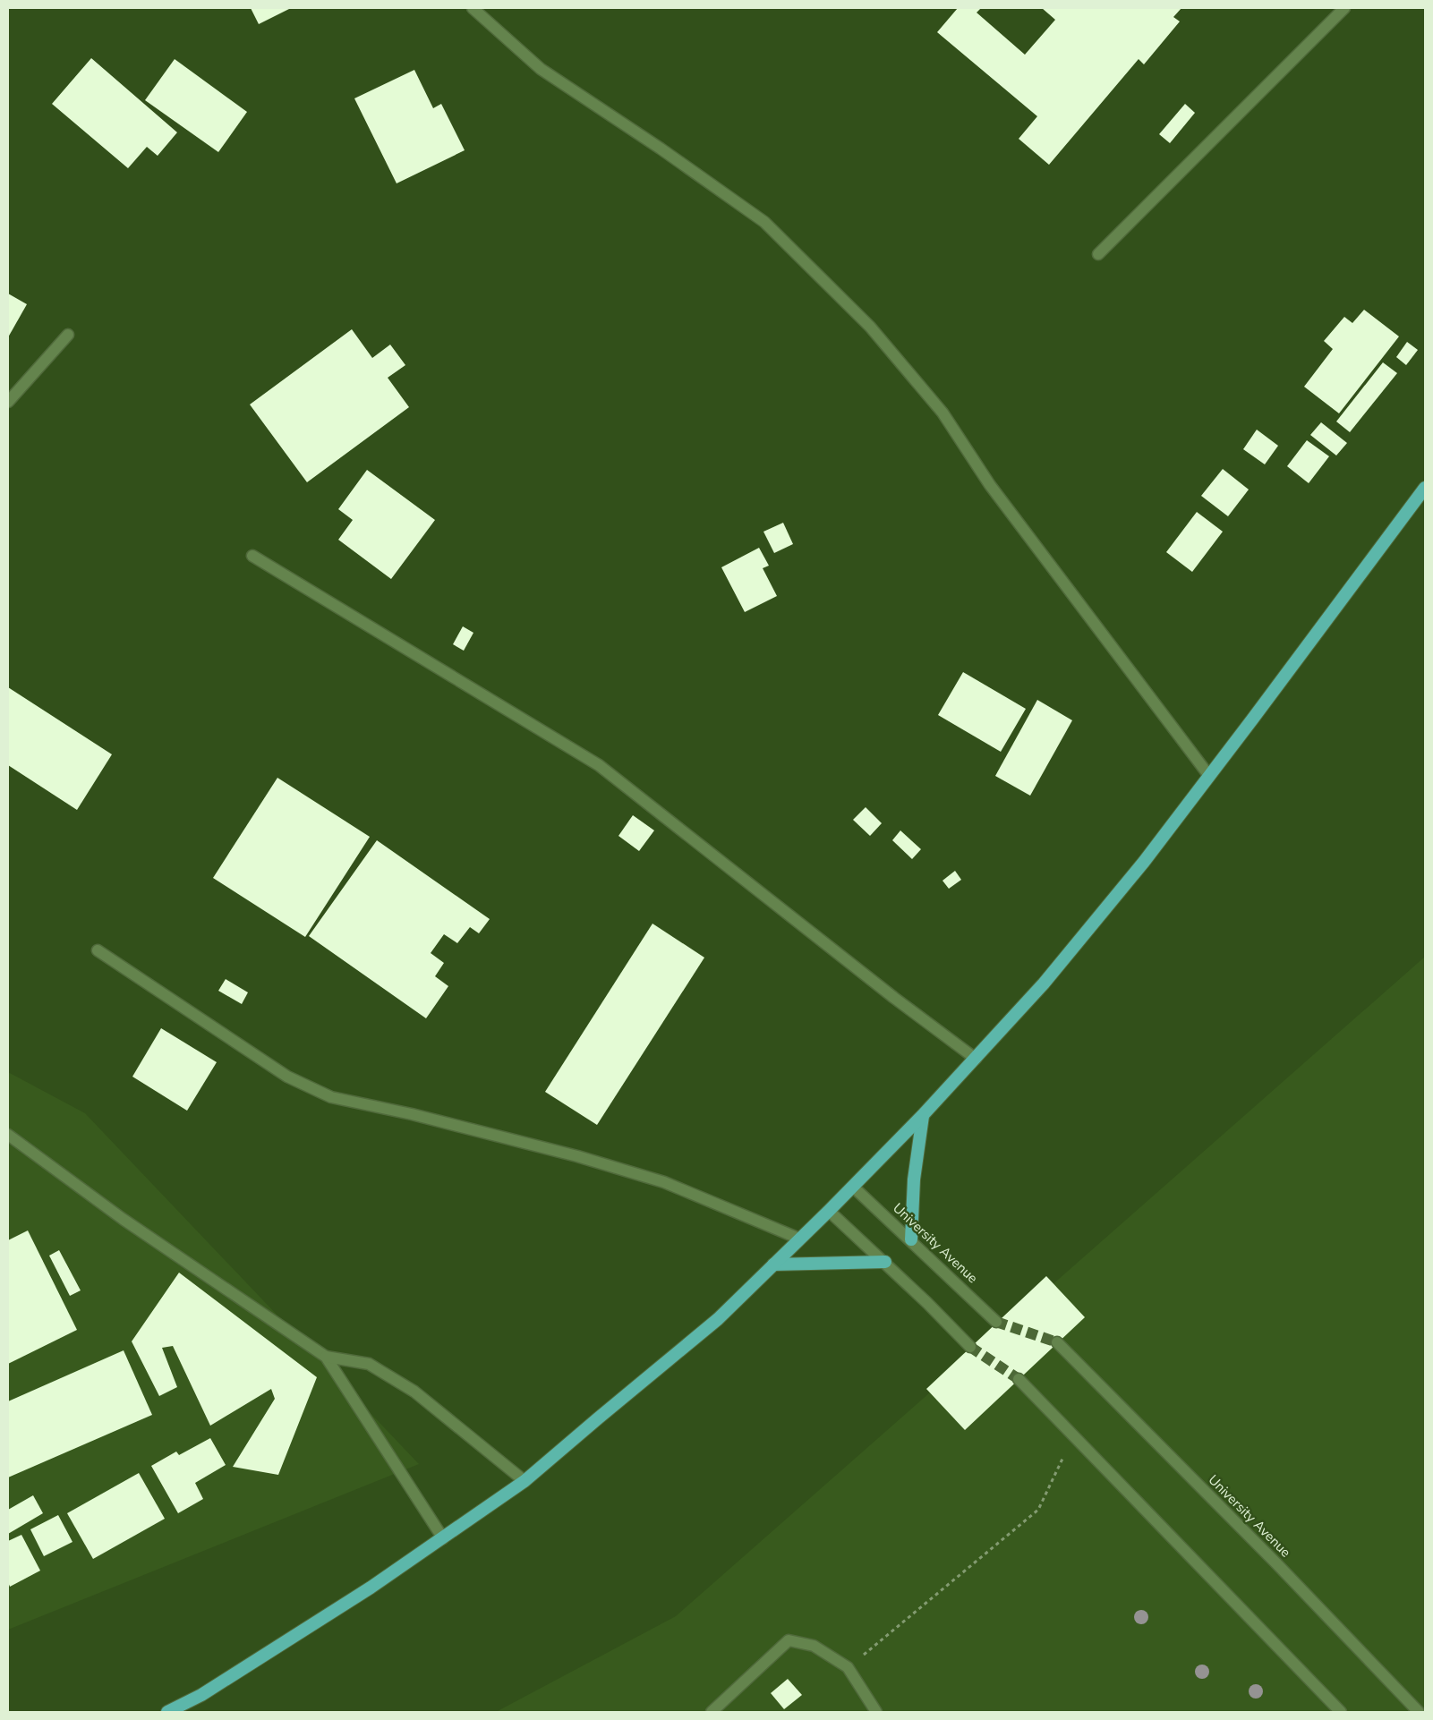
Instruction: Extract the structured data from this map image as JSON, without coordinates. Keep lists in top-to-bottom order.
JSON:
{
  "streets": {
    "street": ["University Avenue"]
  }
}
